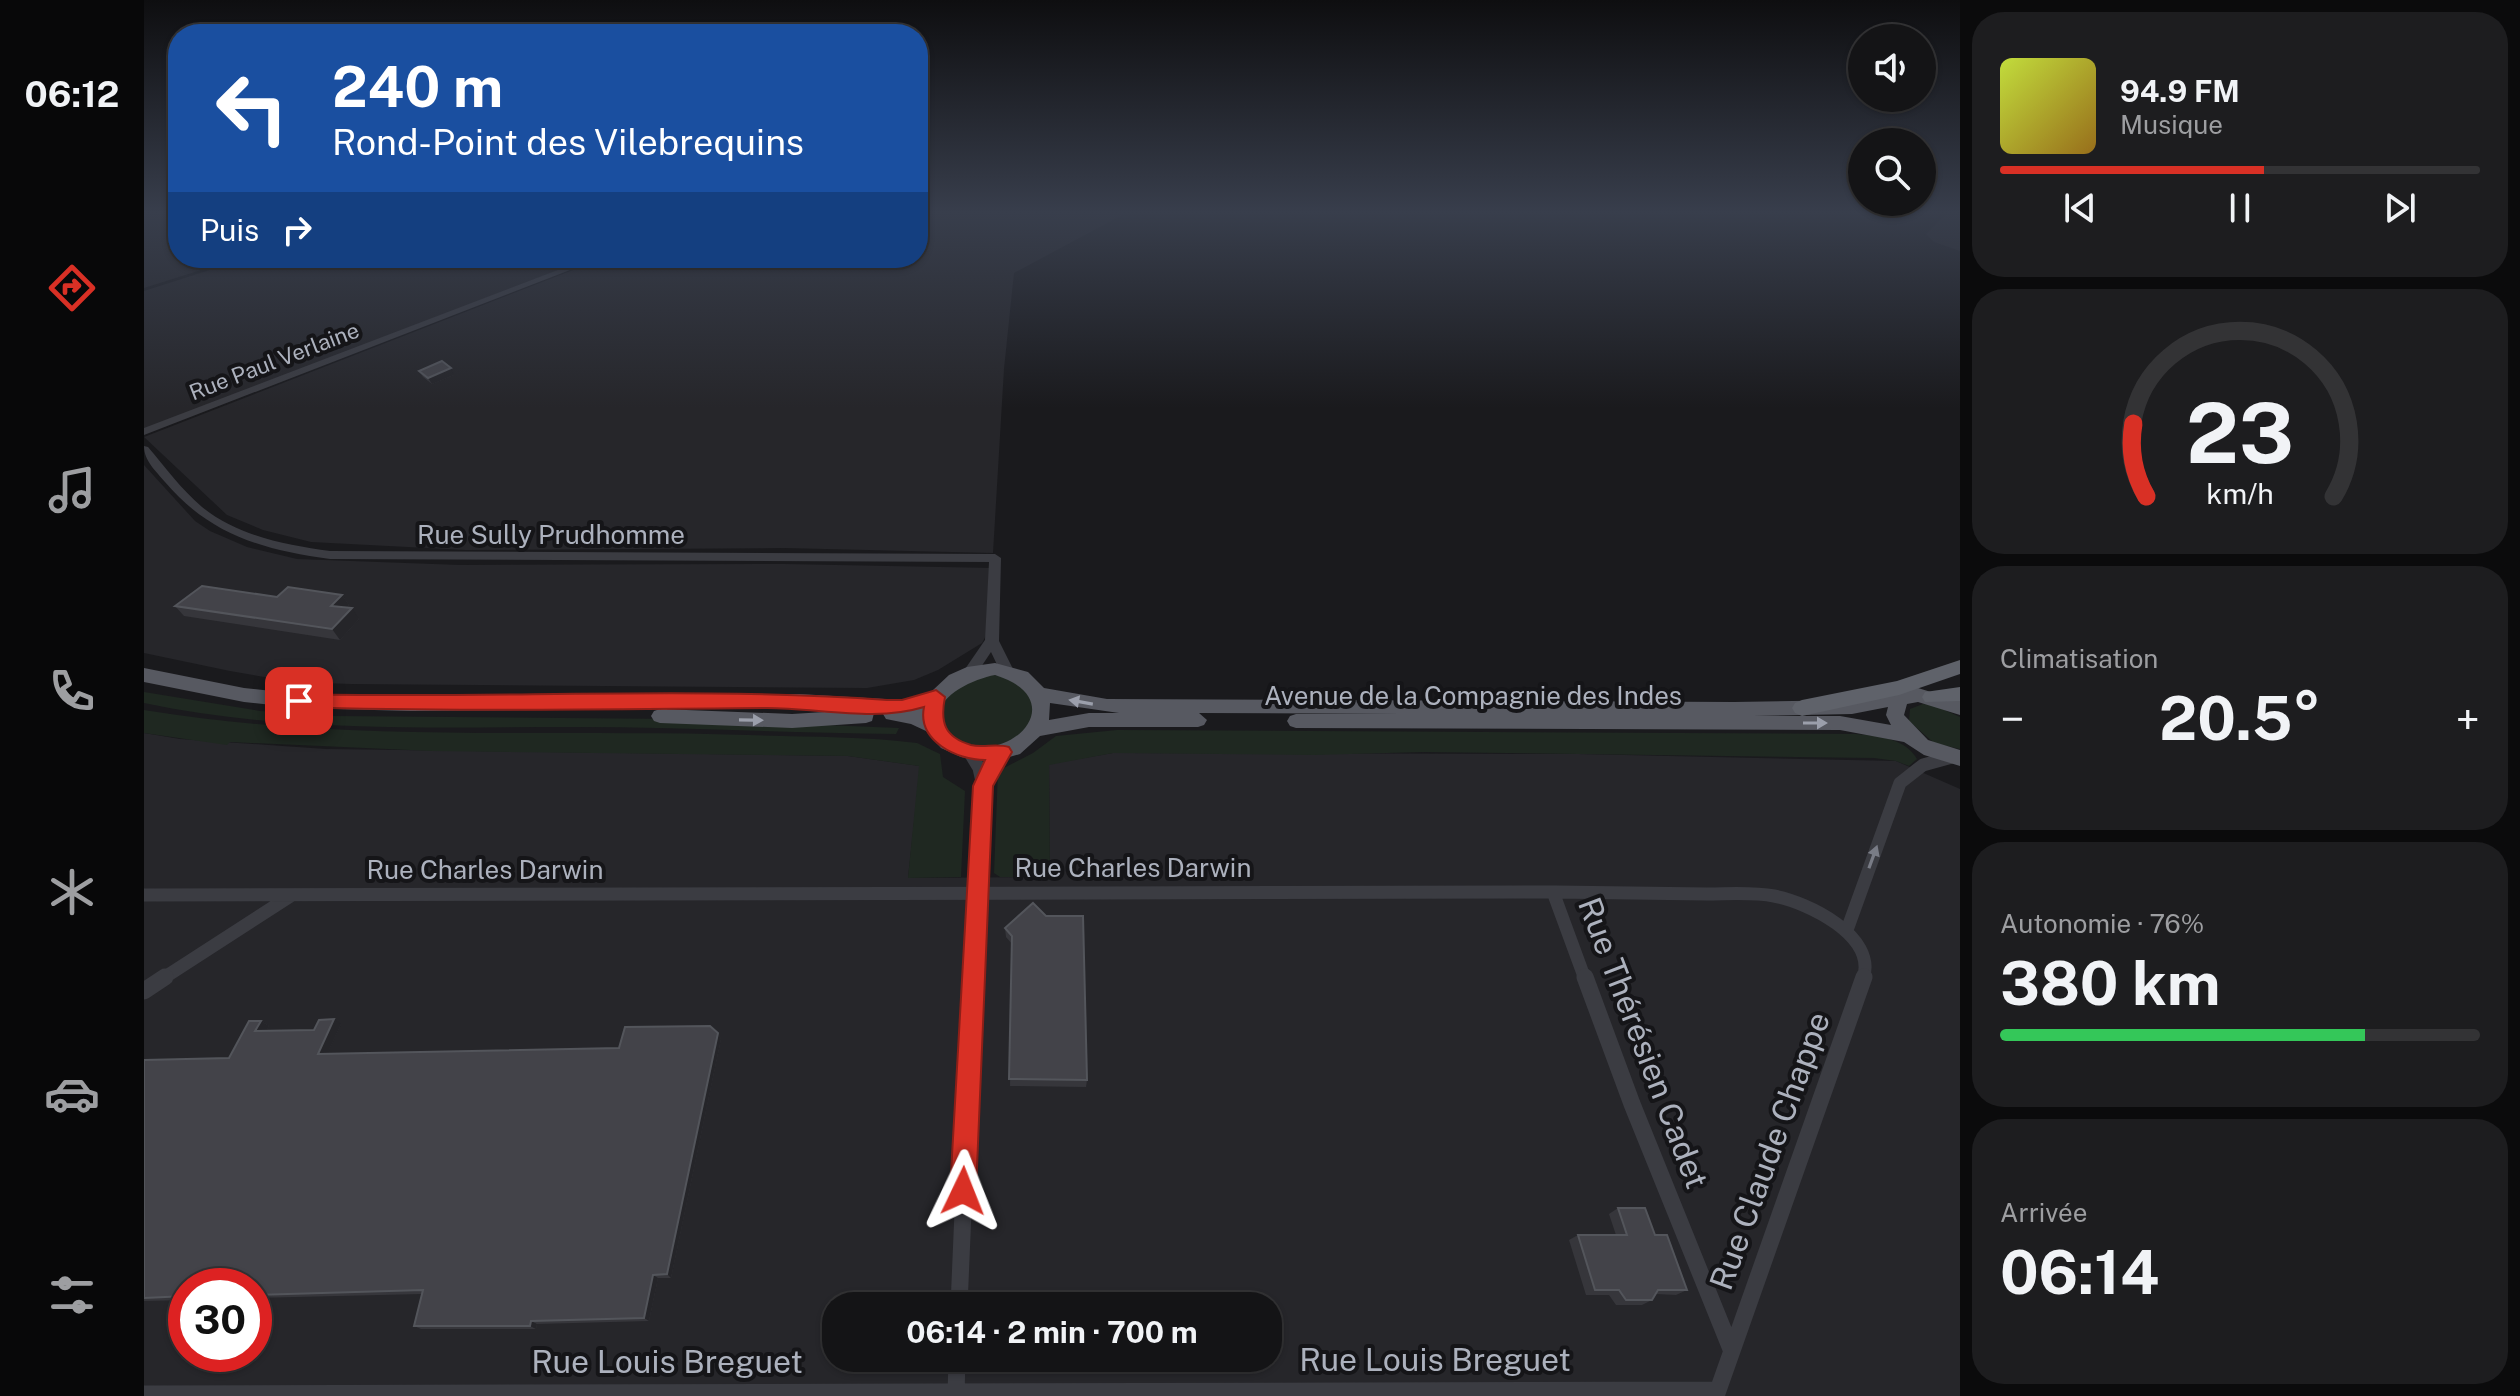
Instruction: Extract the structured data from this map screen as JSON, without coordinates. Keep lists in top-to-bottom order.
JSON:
{
  "streets": {
    "main road": ["Avenue de la Compagnie des Indes"],
    "street": [
      "Rue Paul Verlaine",
      "Rue Sully Prudhomme",
      "Rue Charles Darwin",
      "Rue Thérésien Cadet",
      "Rue Claude Chappe",
      "Rue Louis Breguet"
    ]
  },
  "crossings": [
    ["Rue Charles Darwin", "Rue Thérésien Cadet"],
    ["Rue Charles Darwin", "Rue Claude Chappe"],
    ["Rue Thérésien Cadet", "Rue Claude Chappe"],
    ["Rue Claude Chappe", "Rue Louis Breguet"]
  ],
  "page": {
    "tabs": "06:12",
    "turn": ["240 m", "Rond-Point des Vilebrequins"],
    "song": ["94.9 FM", "Musique"],
    "then": "Puis",
    "tile": [
      "Climatisation",
      ["Autonomie · 76%", "380 km"],
      ["Arrivée", "06:14"]
    ],
    "heat": ["−", "20.5°", "+"],
    "limit": "30",
    "trip": "06:14 · 2 min · 700 m",
    "gauge": ["23", "km/h"]
  }
}
